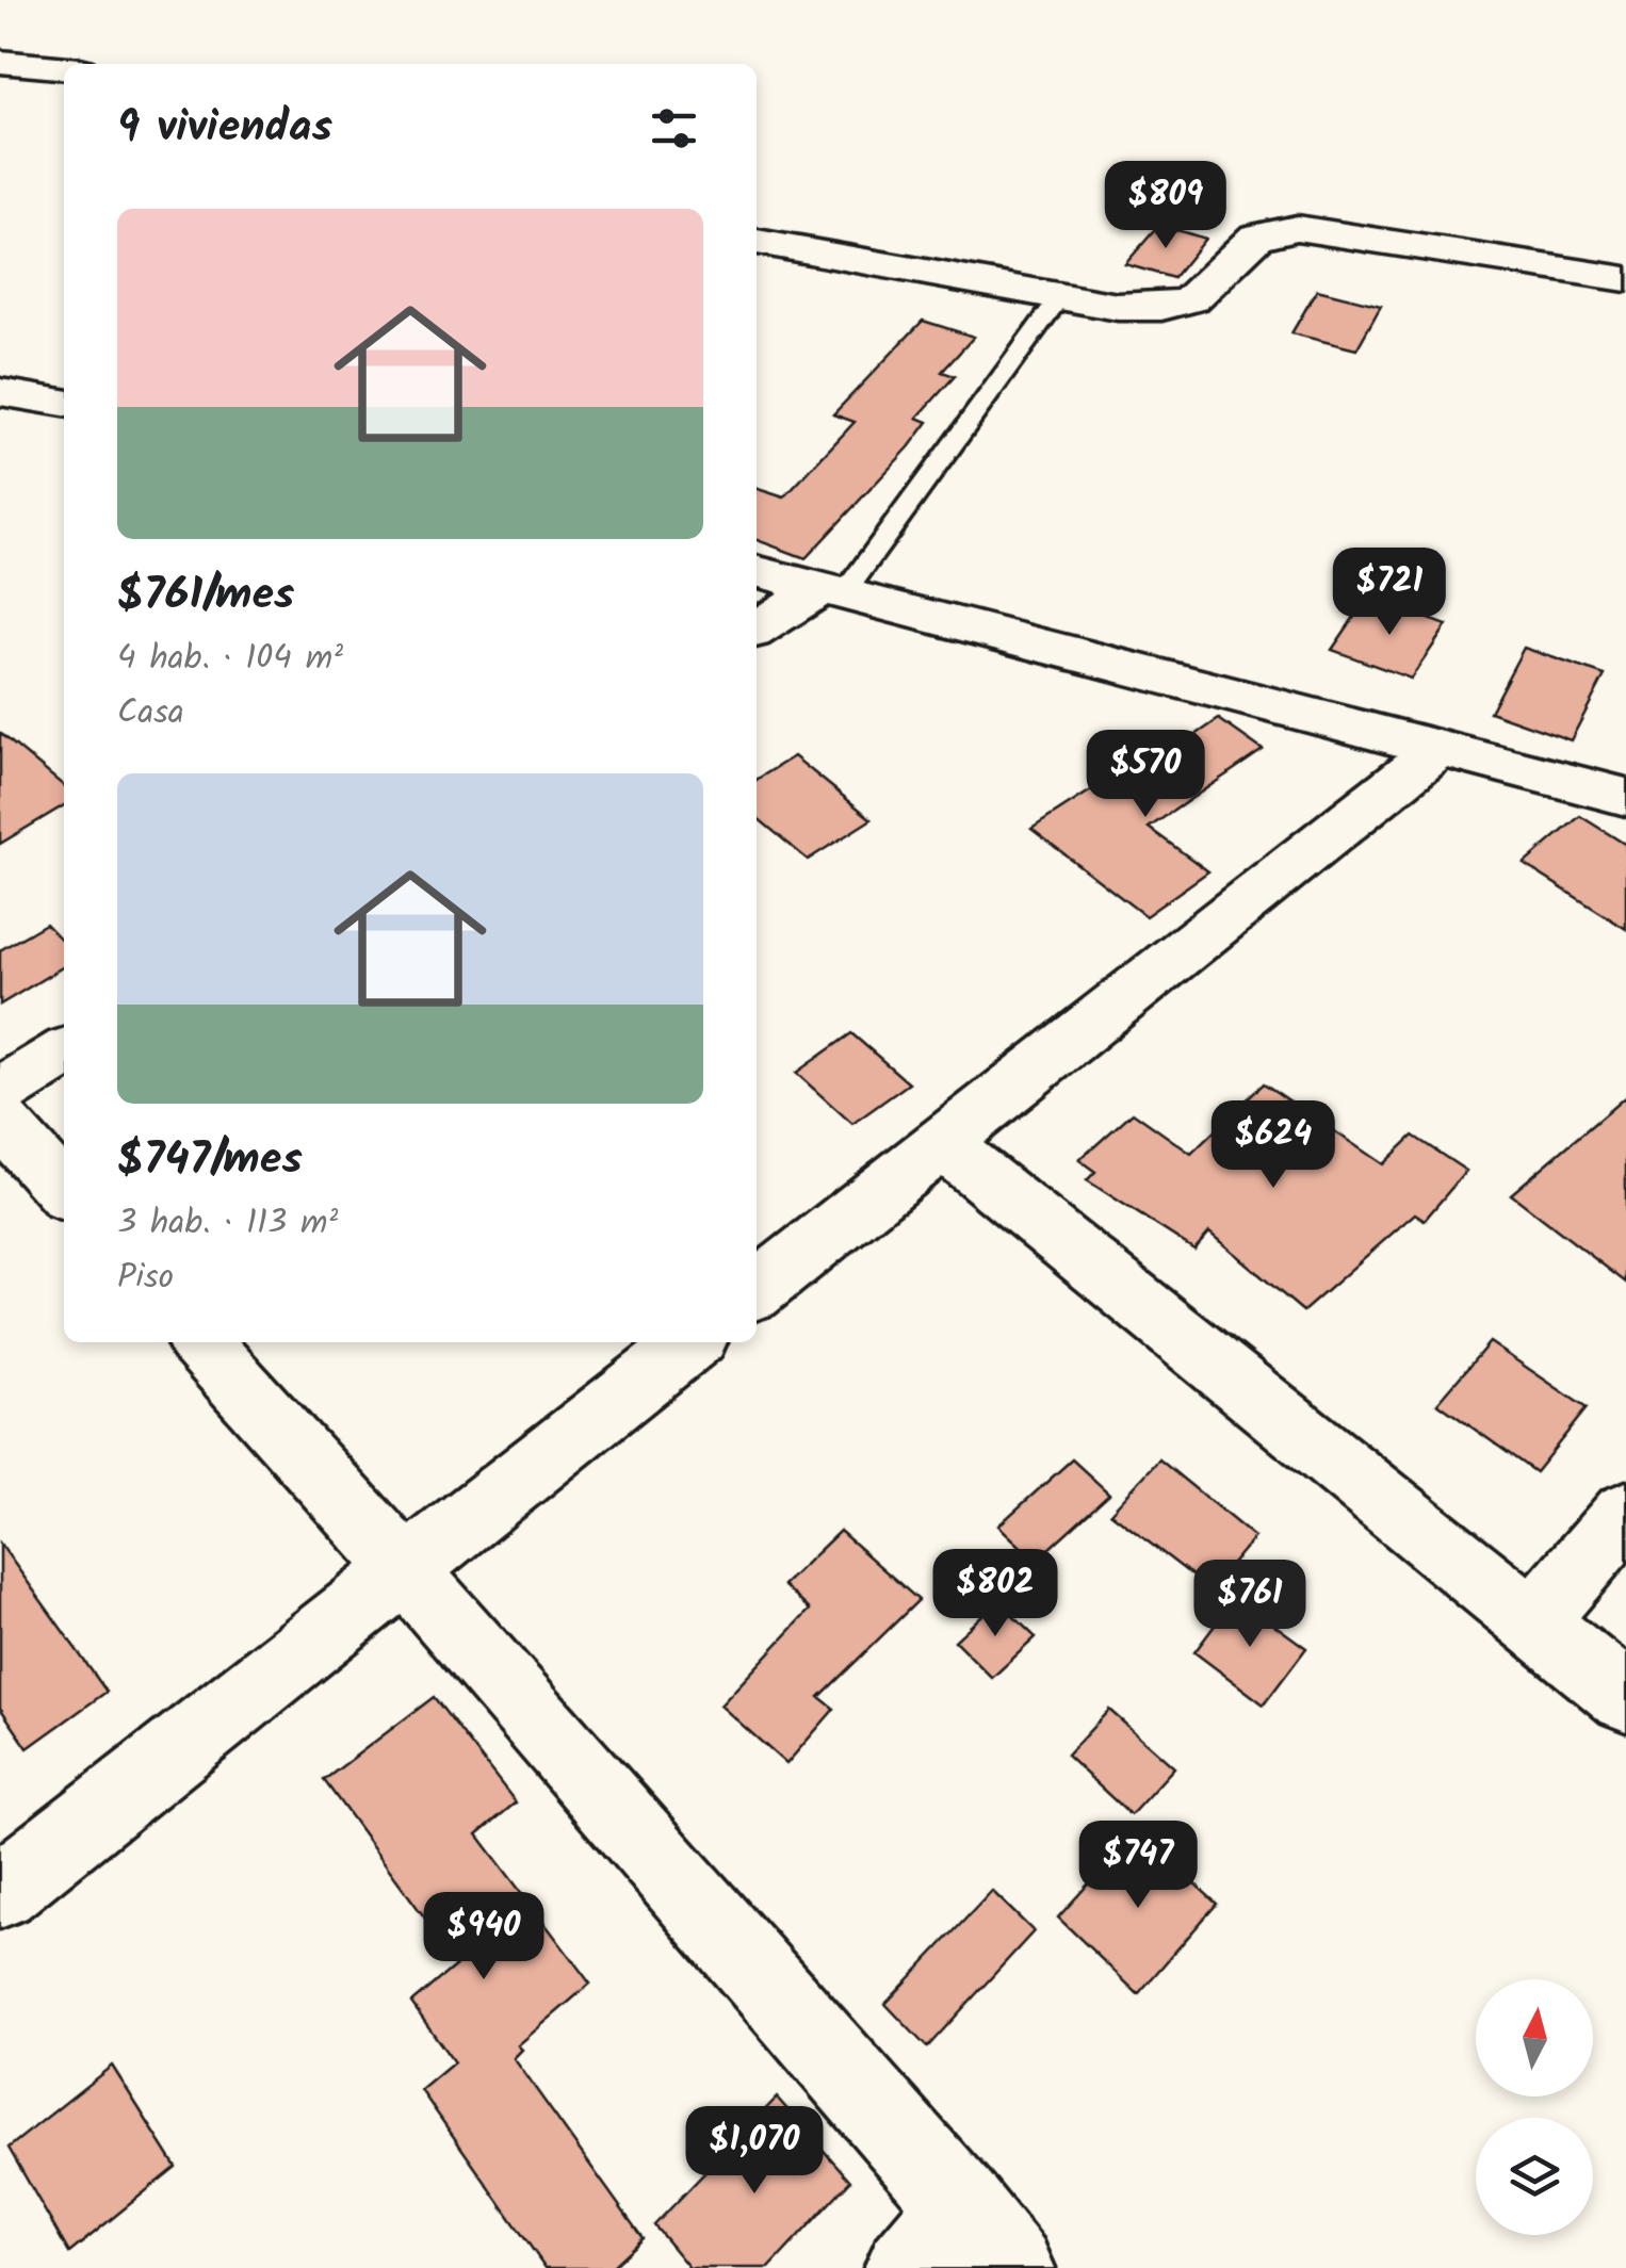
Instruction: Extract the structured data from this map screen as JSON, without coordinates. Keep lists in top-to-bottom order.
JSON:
{
  "north": "top",
  "page": {
    "heading": "9 viviendas",
    "price": [
      "$809",
      "$721",
      "$570",
      "$624",
      "$802",
      "$761",
      "$747",
      "$940",
      "$1,070"
    ],
    "list": [
      {
        "name": "$761/mes",
        "note": "4 hab. · 104 m² · Casa"
      },
      {
        "name": "$747/mes",
        "note": "3 hab. · 113 m² · Piso"
      }
    ]
  }
}
